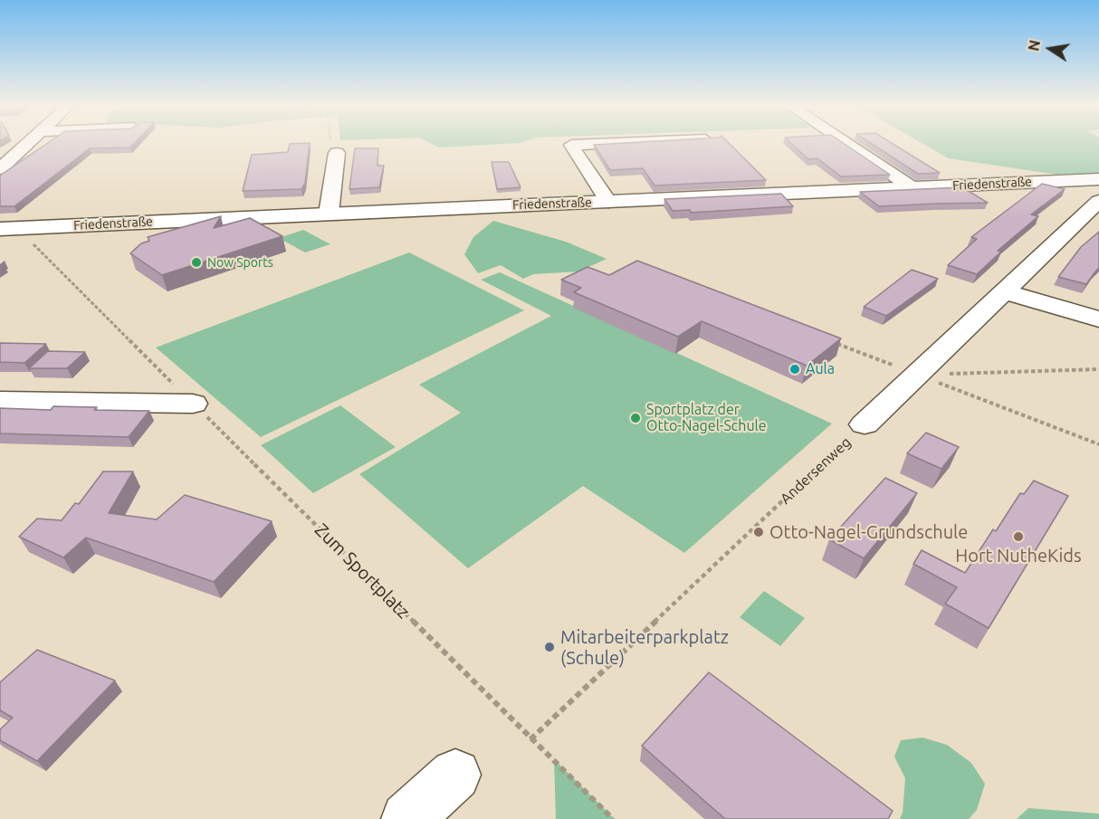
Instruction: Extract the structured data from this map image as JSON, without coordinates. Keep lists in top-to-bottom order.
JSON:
{
  "streets": {
    "street": ["Friedenstraße", "Andersenweg"],
    "path": ["Zum Sportplatz"]
  },
  "crossings": [
    ["Friedenstraße", "Zum Sportplatz"],
    ["Andersenweg", "Zum Sportplatz"]
  ],
  "places": [
    "Now Sports",
    "Aula",
    "Sportplatz der Otto-Nagel-Schule",
    "Otto-Nagel-Grundschule",
    "Hort NutheKids",
    "Mitarbeiterparkplatz (Schule)"
  ],
  "north": "left"
}
